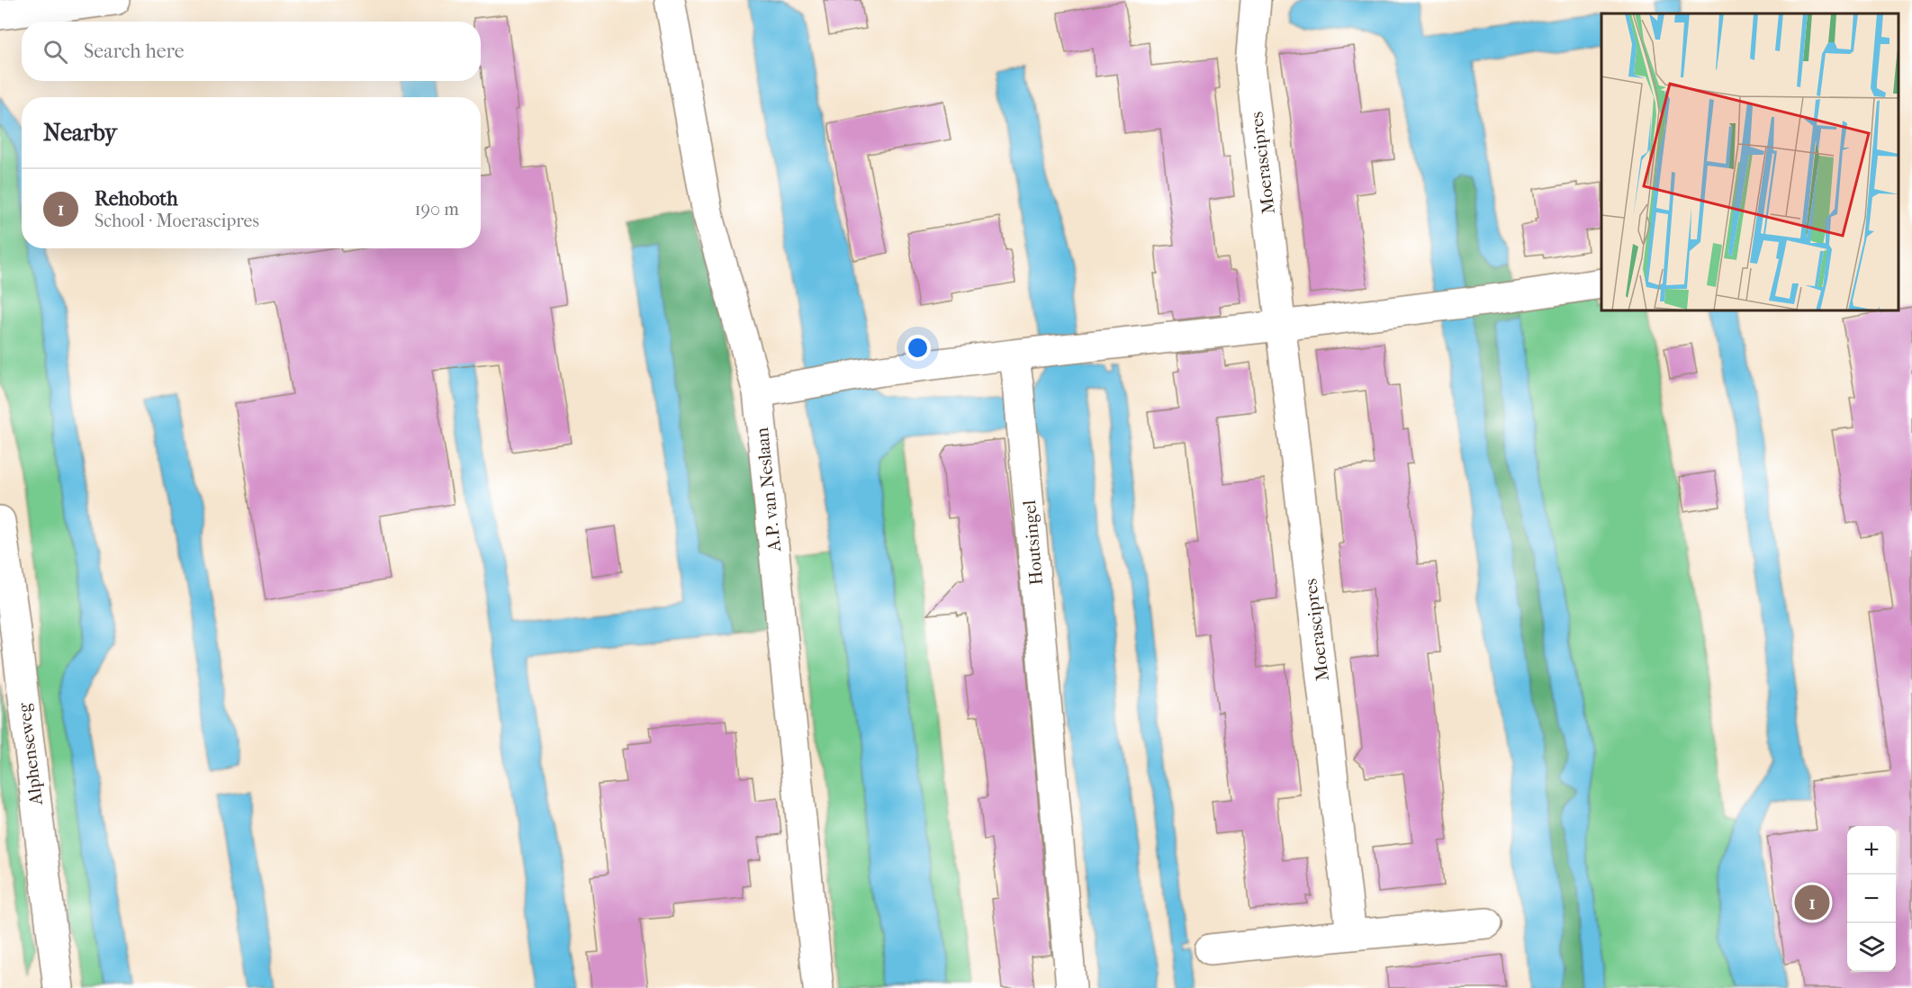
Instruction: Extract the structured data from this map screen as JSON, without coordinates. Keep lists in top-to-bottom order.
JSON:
{
  "streets": {
    "street": [
      "Moerascipres",
      "A.P. van Neslaan",
      "Houtsingel",
      "Alphenseweg"
    ]
  },
  "page": {
    "search": "Search here",
    "heading": "Nearby",
    "list": [
      {
        "mark": "1",
        "name": "Rehoboth",
        "note": "School · Moerascipres",
        "value": "190 m"
      }
    ],
    "map_buttons": ["+", "−"],
    "pins": "1"
  }
}
